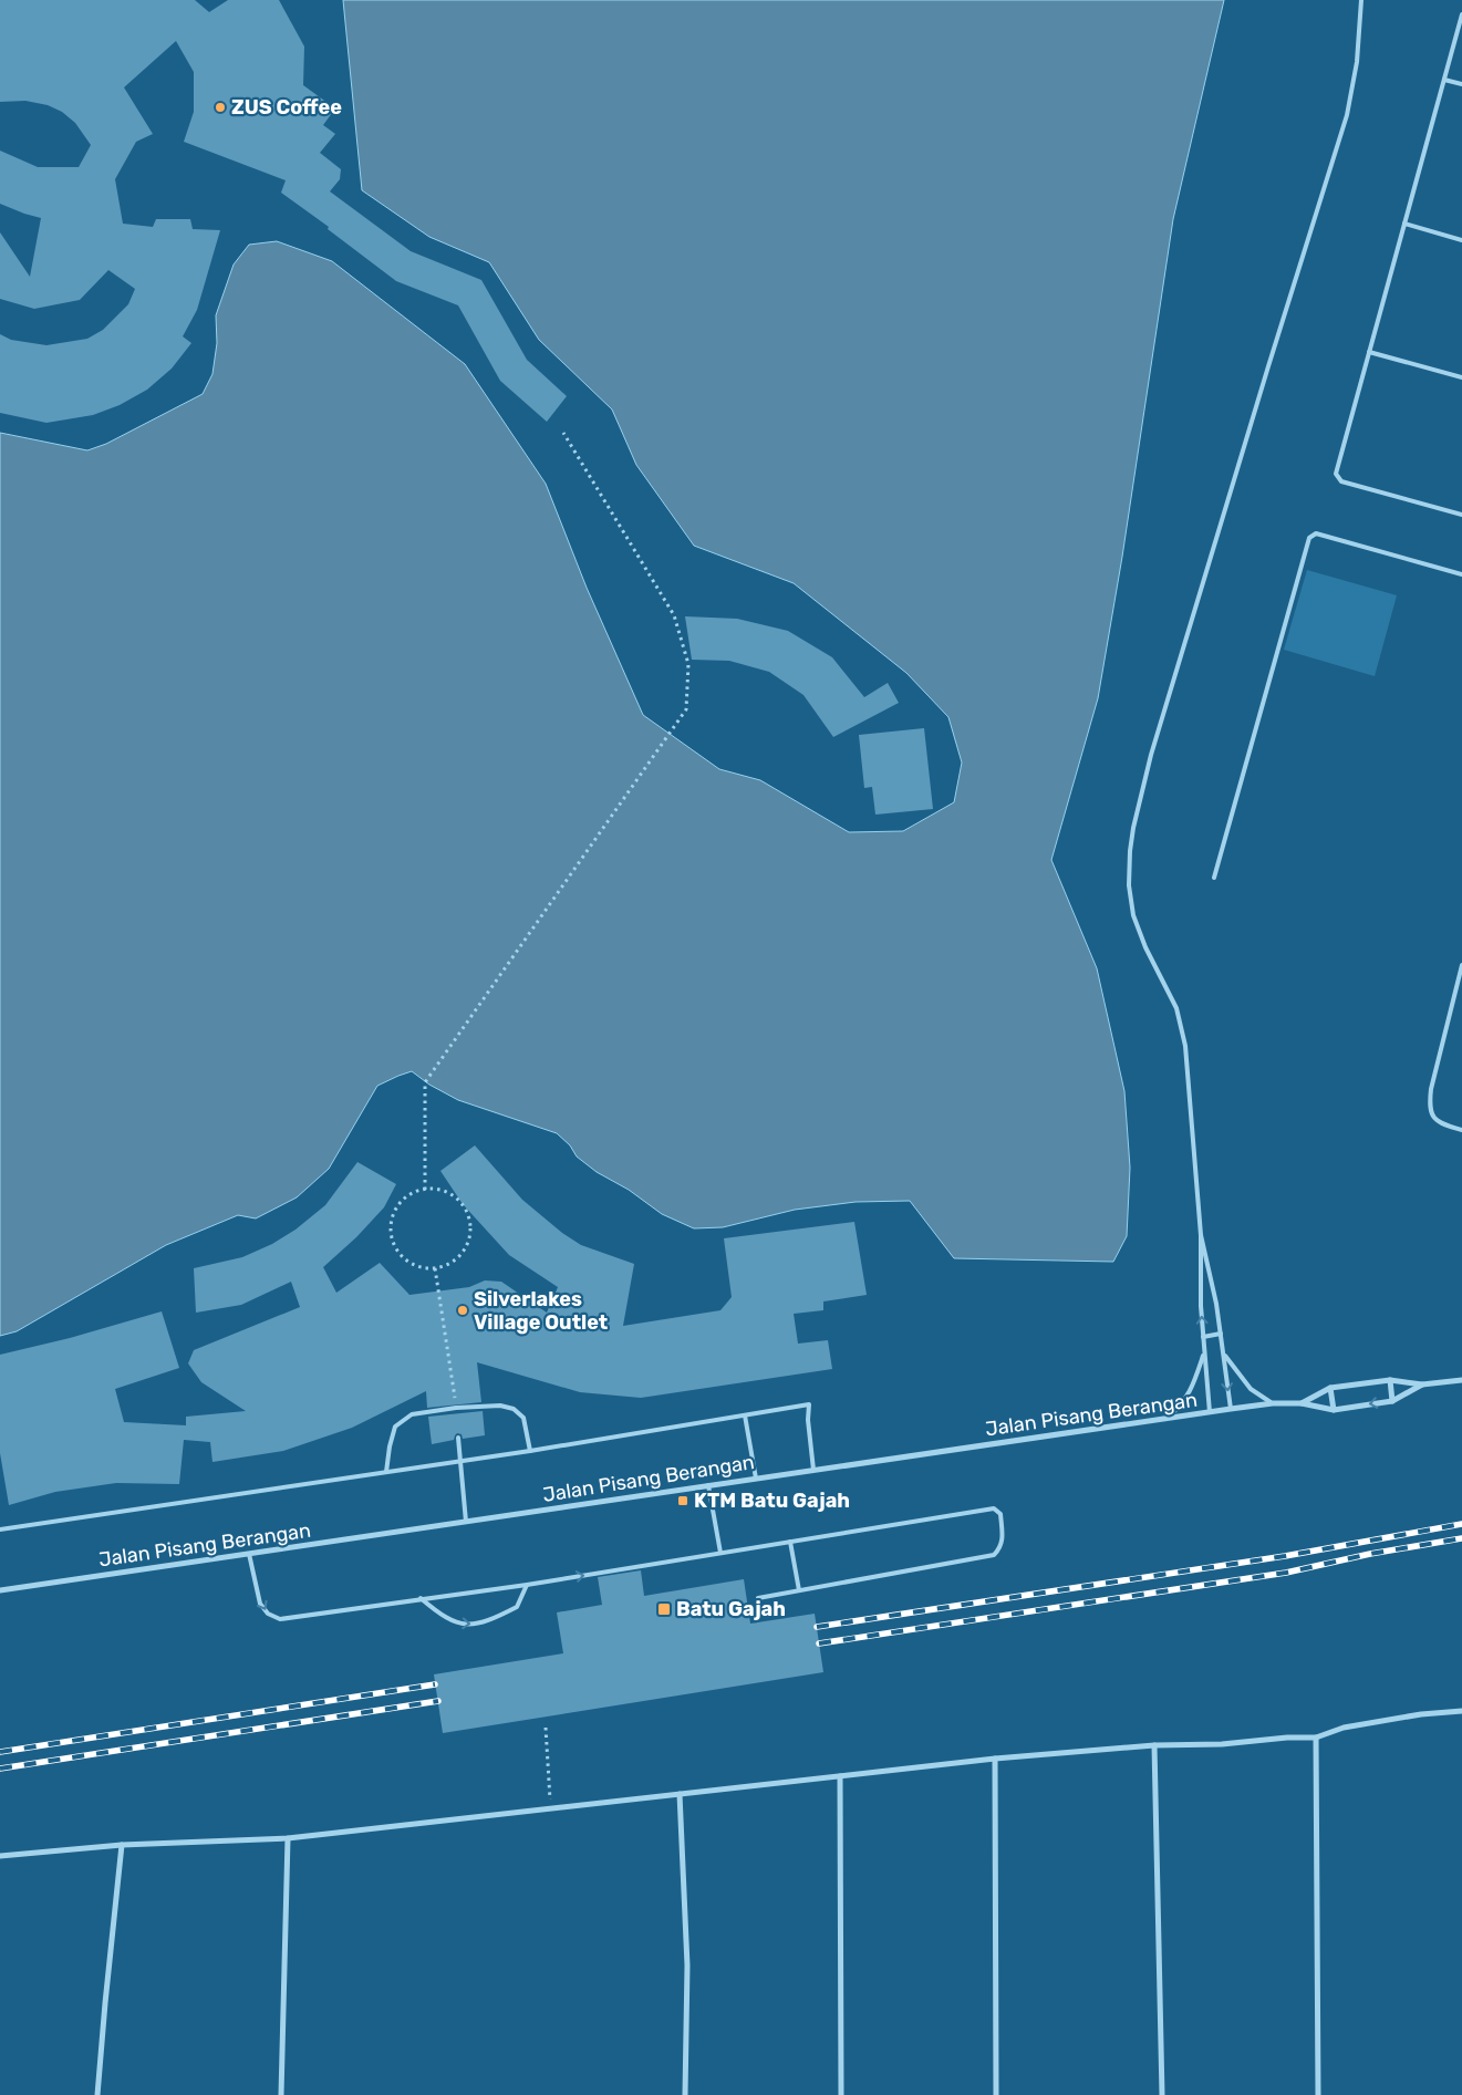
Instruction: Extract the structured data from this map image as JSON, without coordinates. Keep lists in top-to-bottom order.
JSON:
{
  "streets": {
    "street": ["Jalan Pisang Berangan"]
  },
  "places": {
    "other": ["ZUS Coffee", "Silverlakes Village Outlet"],
    "transit": ["KTM Batu Gajah", "Batu Gajah"]
  }
}
